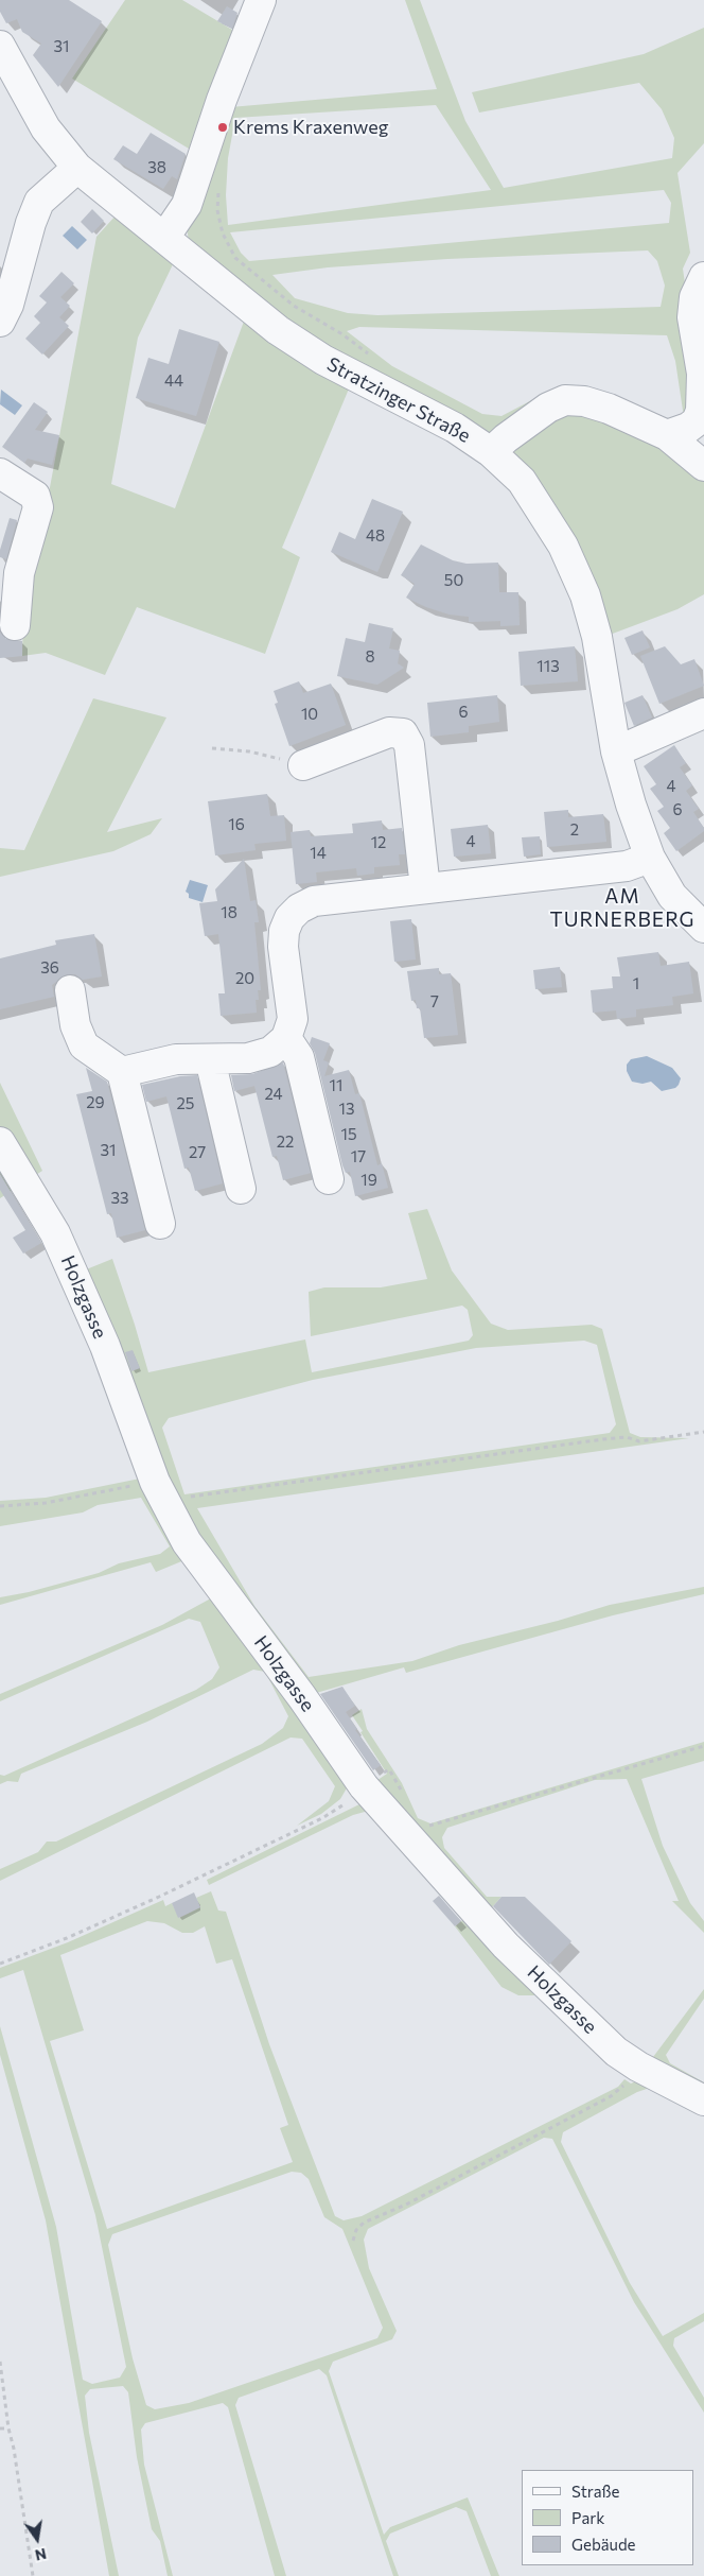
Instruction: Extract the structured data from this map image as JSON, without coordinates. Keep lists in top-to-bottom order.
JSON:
{
  "streets": {
    "street": ["Stratzinger Straße", "Holzgasse"]
  },
  "districts": ["AM TURNERBERG"],
  "places": ["Krems Kraxenweg"],
  "house_numbers": [
    "31",
    "38",
    "44",
    "48",
    "50",
    "8",
    "113",
    "6",
    "10",
    "4",
    "6",
    "16",
    "2",
    "4",
    "12",
    "14",
    "18",
    "36",
    "20",
    "1",
    "7",
    "11",
    "24",
    "29",
    "25",
    "13",
    "15",
    "22",
    "31",
    "27",
    "17",
    "19",
    "33"
  ],
  "legend": ["Straße", "Park", "Gebäude"],
  "north": "bottom"
}
